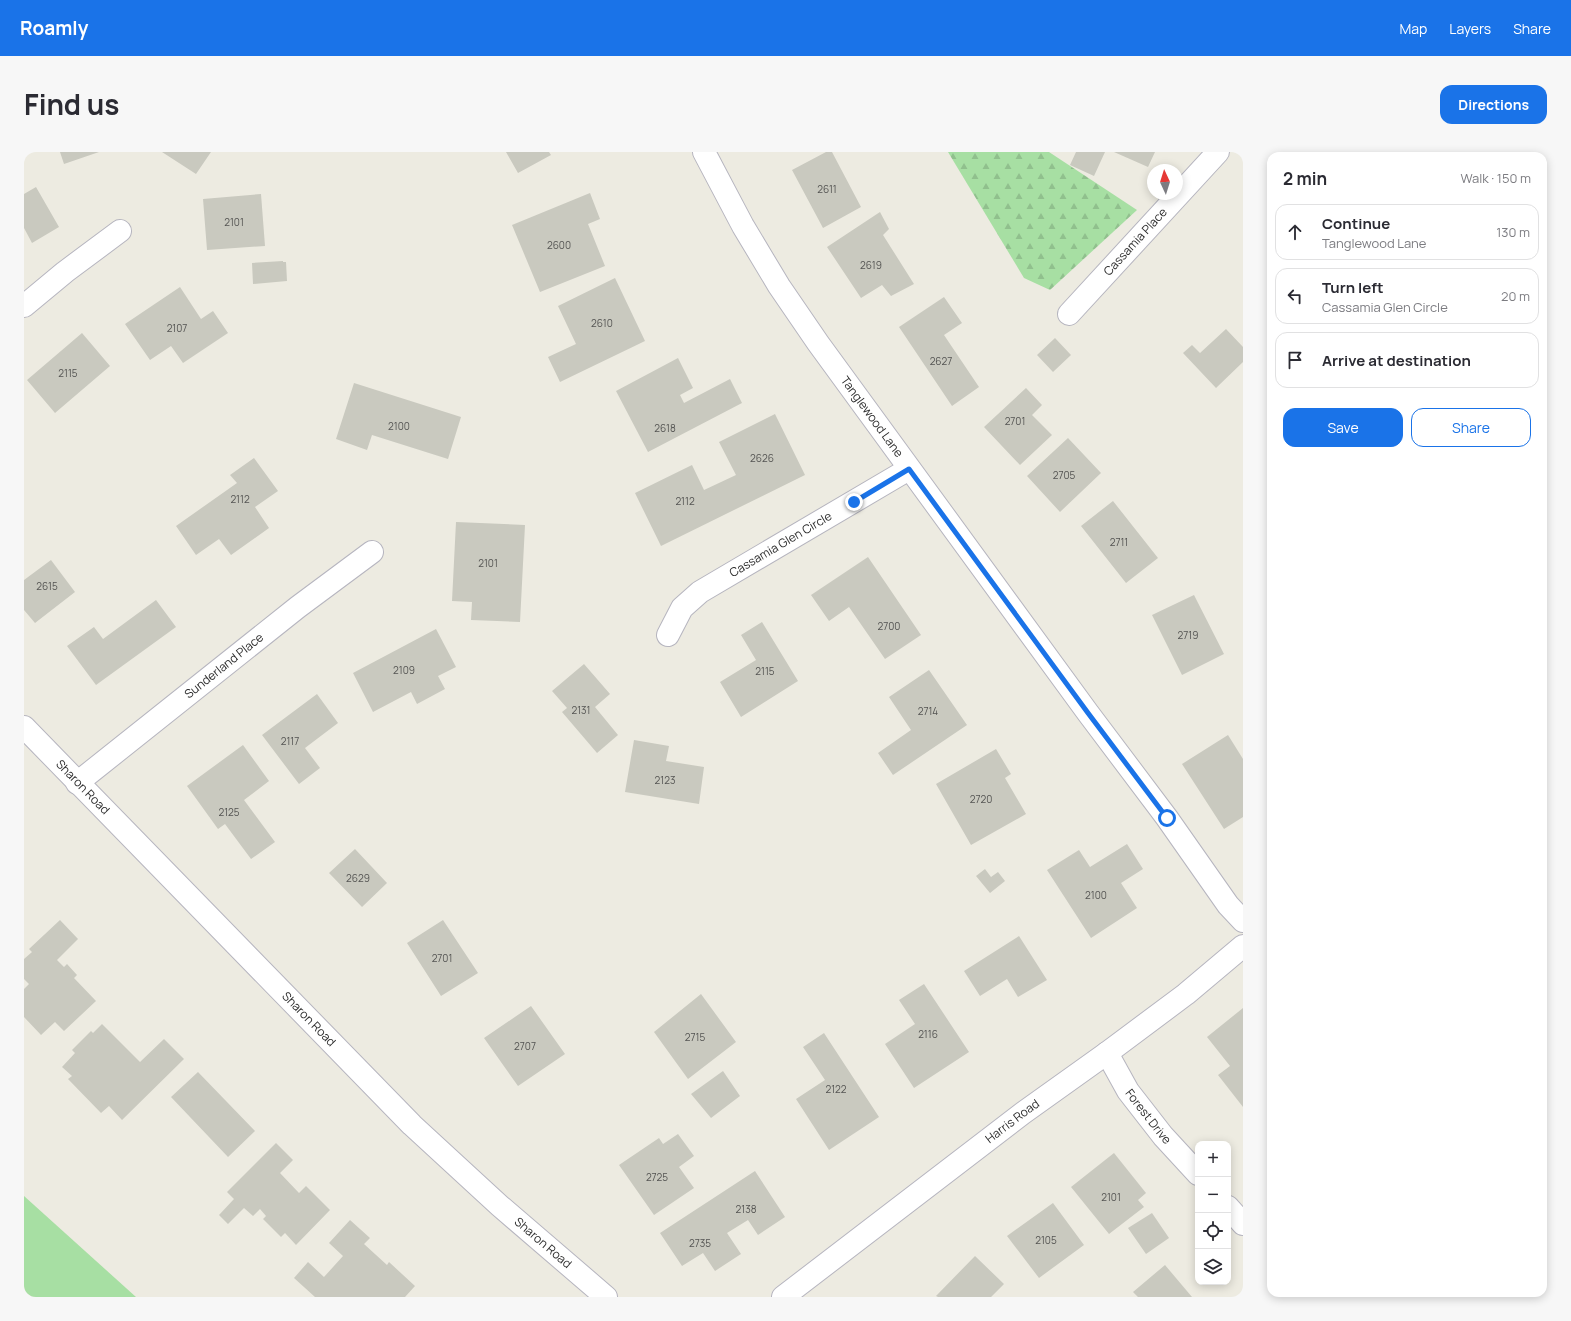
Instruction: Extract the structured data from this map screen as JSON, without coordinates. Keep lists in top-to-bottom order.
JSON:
{
  "streets": {
    "street": [
      "Cassamia Place",
      "Tanglewood Lane",
      "Cassamia Glen Circle",
      "Sunderland Place",
      "Sharon Road",
      "Forest Drive",
      "Harris Road"
    ]
  },
  "crossings": [
    ["Tanglewood Lane", "Cassamia Glen Circle"],
    ["Sunderland Place", "Sharon Road"],
    ["Forest Drive", "Harris Road"]
  ],
  "house_numbers": [
    "2611",
    "2101",
    "2600",
    "2619",
    "2610",
    "2107",
    "2627",
    "2115",
    "2701",
    "2100",
    "2618",
    "2626",
    "2705",
    "2112",
    "2112",
    "2711",
    "2101",
    "2615",
    "2700",
    "2719",
    "2109",
    "2115",
    "2131",
    "2714",
    "2117",
    "2123",
    "2720",
    "2125",
    "2629",
    "2100",
    "2701",
    "2116",
    "2715",
    "2707",
    "2122",
    "2725",
    "2101",
    "2138",
    "2105",
    "2735"
  ],
  "north": "top",
  "page": {
    "header": "Roamly",
    "nav": ["Map", "Layers", "Share"],
    "title": "Find us",
    "buttons": [
      "Directions",
      ["Save", "Share"]
    ],
    "heading": ["2 min", "Walk · 150 m"],
    "list": [
      ["Continue", "Tanglewood Lane", "130 m"],
      ["Turn left", "Cassamia Glen Circle", "20 m"],
      "Arrive at destination"
    ],
    "map_buttons": ["+", "−"]
  }
}
